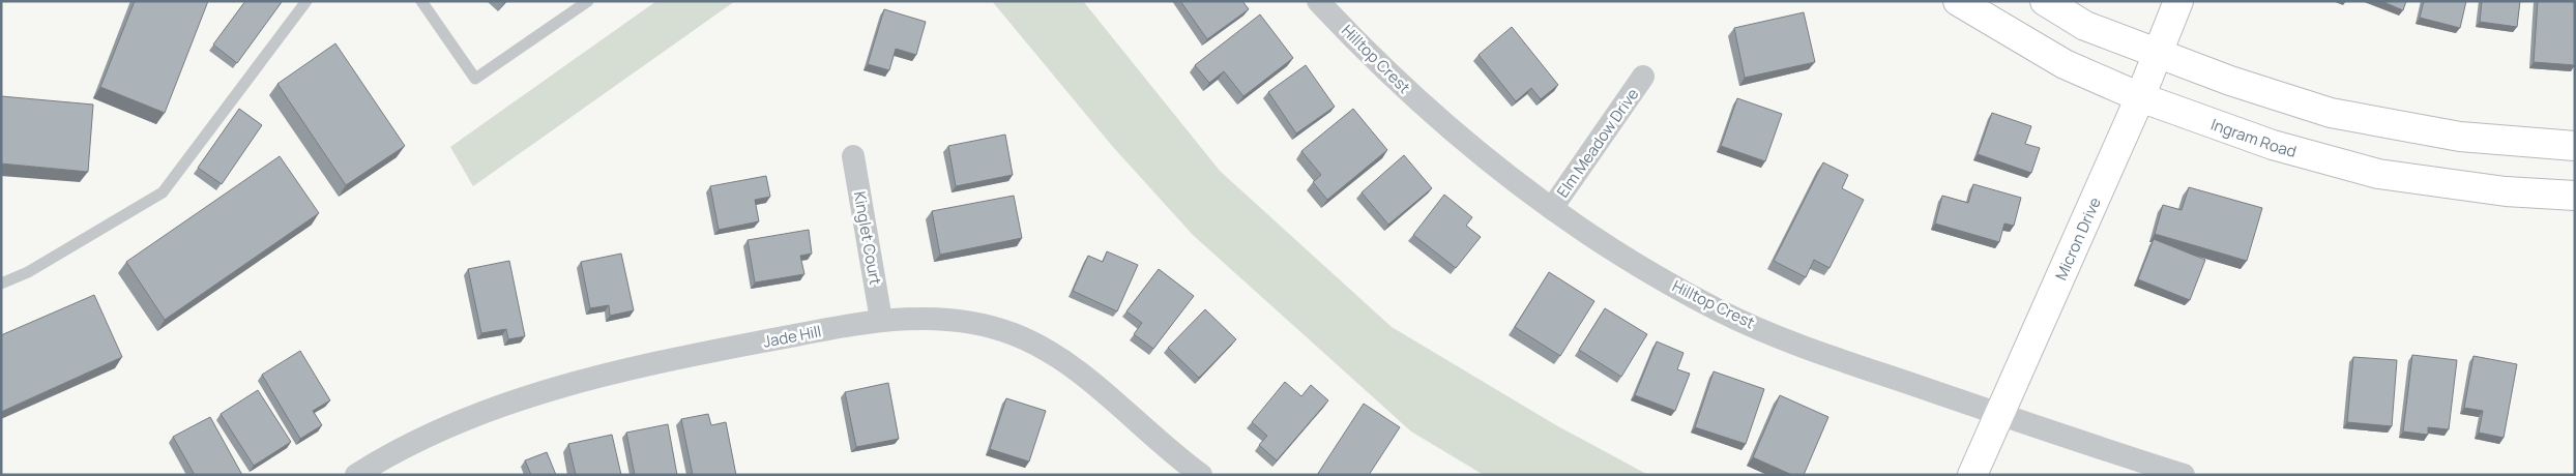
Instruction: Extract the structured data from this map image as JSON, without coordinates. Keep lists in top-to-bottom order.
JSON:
{
  "streets": {
    "street": [
      "Hilltop Crest",
      "Ingram Road",
      "Elm Meadow Drive",
      "Kinglet Court",
      "Micron Drive",
      "Jade Hill"
    ]
  },
  "crossings": [
    ["Hilltop Crest", "Elm Meadow Drive"],
    ["Hilltop Crest", "Micron Drive"],
    ["Ingram Road", "Micron Drive"],
    ["Kinglet Court", "Jade Hill"]
  ]
}
